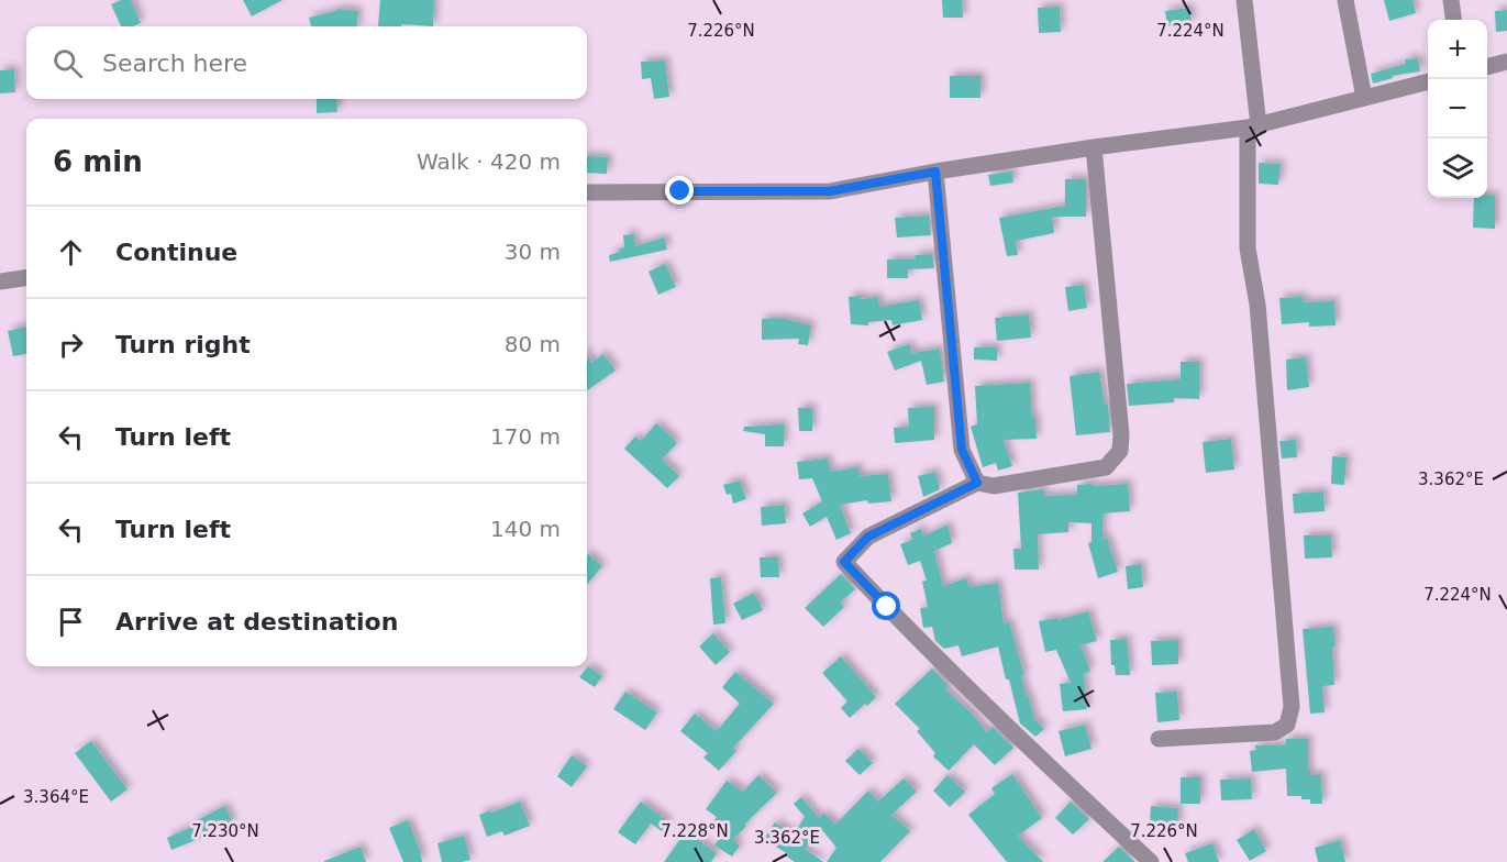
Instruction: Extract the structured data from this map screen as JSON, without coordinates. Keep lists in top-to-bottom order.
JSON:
{
  "page": {
    "map_buttons": ["+", "−"],
    "search": "Search here",
    "heading": ["6 min", "Walk · 420 m"],
    "list": [
      ["Continue", "30 m"],
      ["Turn right", "80 m"],
      ["Turn left", "170 m"],
      ["Turn left", "140 m"],
      "Arrive at destination"
    ]
  },
  "coordinates": [
    "7.226°N",
    "7.224°N",
    "3.362°E",
    "3.364°E",
    "7.230°N",
    "7.228°N"
  ]
}
